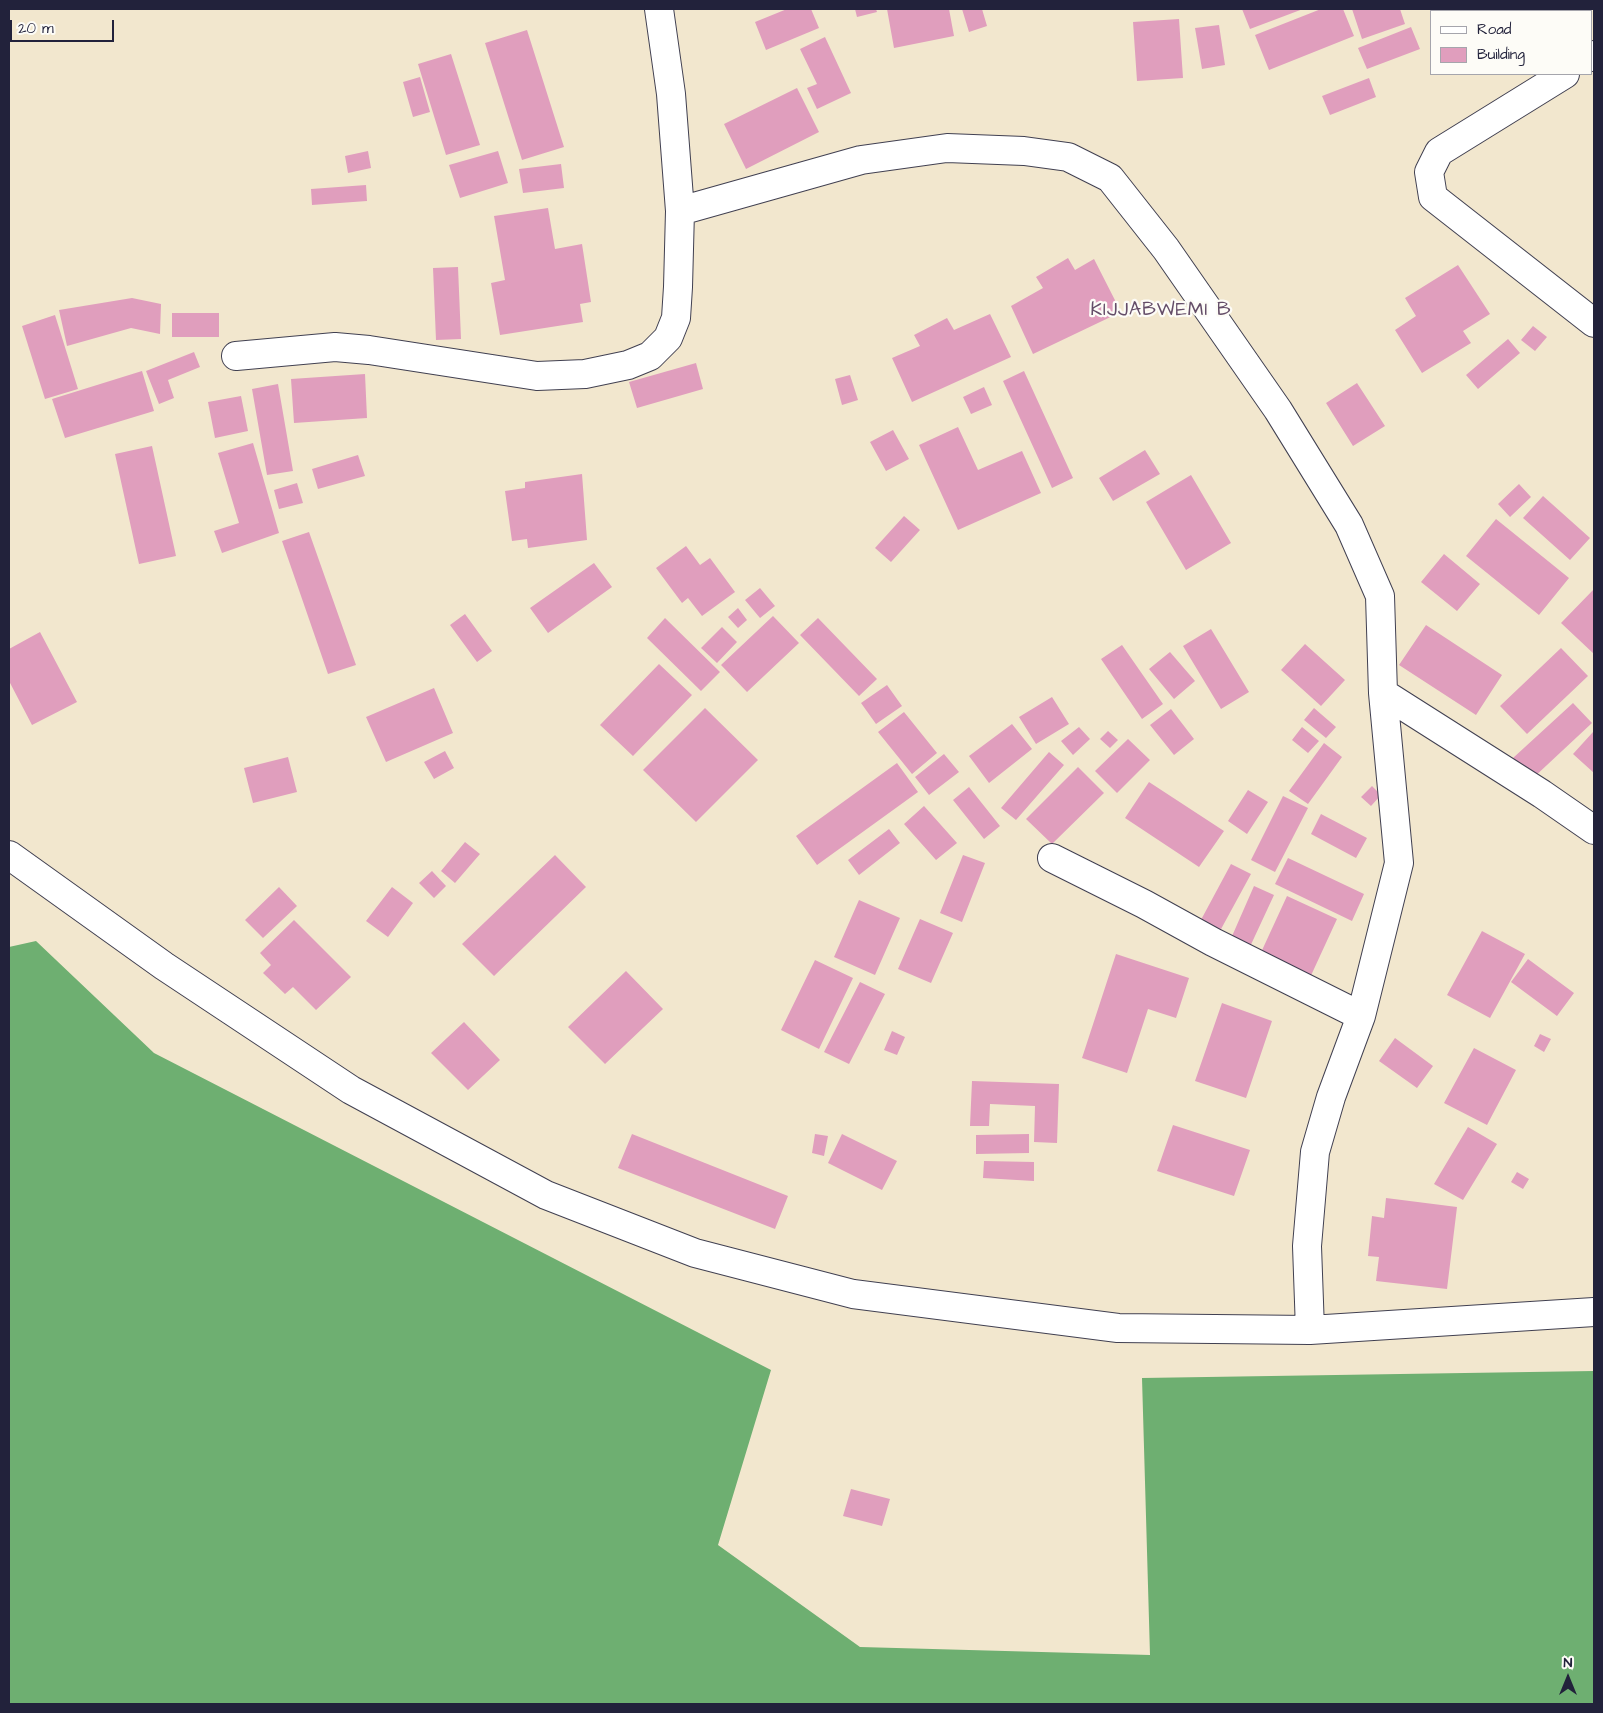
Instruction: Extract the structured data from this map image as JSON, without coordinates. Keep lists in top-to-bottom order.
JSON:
{
  "districts": ["KIJJABWEMI B"],
  "legend": ["Road", "Building"],
  "scale_bar": "20 m",
  "north": "top"
}
